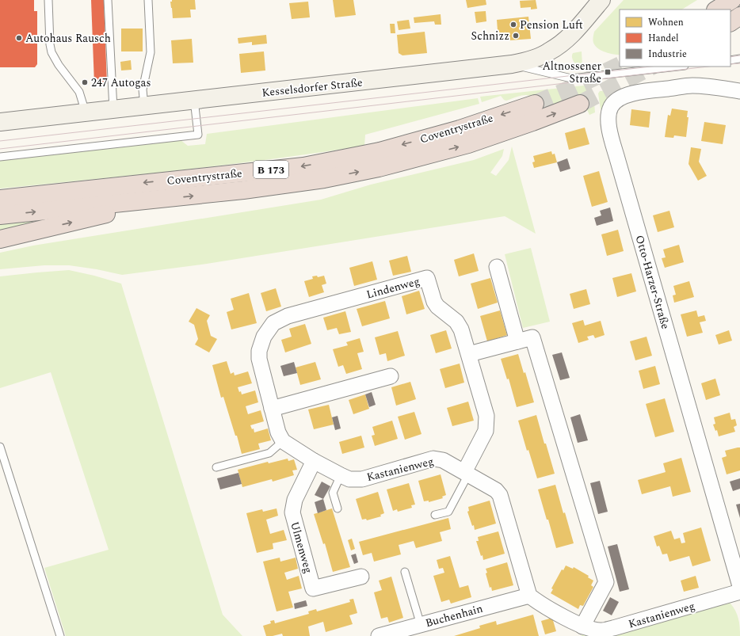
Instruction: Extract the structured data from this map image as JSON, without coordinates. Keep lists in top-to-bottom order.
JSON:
{
  "streets": {
    "highway": ["Coventrystraße", "B 173"],
    "street": [
      "Kesselsdorfer Straße",
      "Otto-Harzer-Straße",
      "Lindenweg",
      "Kastanienweg",
      "Ulmenweg",
      "Buchenhain"
    ]
  },
  "crossings": [
    ["Lindenweg", "Kastanienweg"],
    ["Kastanienweg", "Ulmenweg"],
    ["Kastanienweg", "Buchenhain"]
  ],
  "places": {
    "other": [
      "Pension Luft",
      "Schnizz",
      "Autohaus Rausch",
      "247 Autogas"
    ],
    "transit": ["Altnossener Straße"]
  },
  "legend": ["Wohnen", "Handel", "Industrie"]
}
